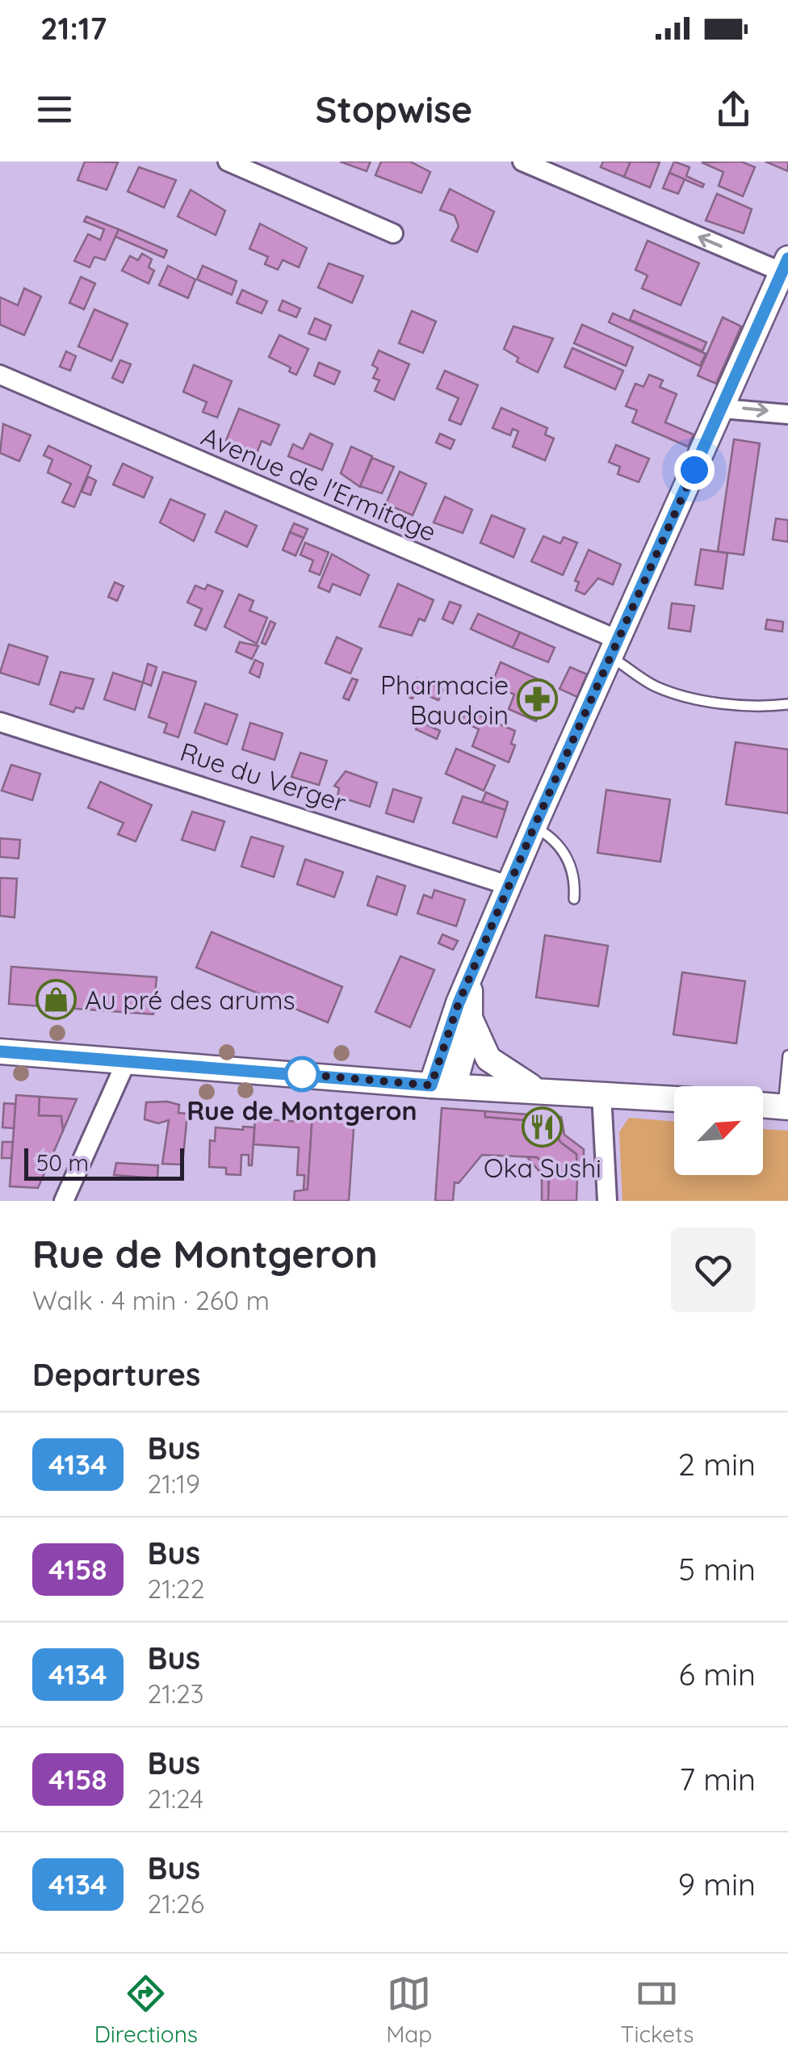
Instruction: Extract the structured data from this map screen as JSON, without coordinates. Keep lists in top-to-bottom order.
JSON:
{
  "streets": {
    "street": ["Avenue de l'Ermitage", "Rue du Verger"]
  },
  "places": {
    "pharmacy": ["Pharmacie Baudoin"],
    "shop": ["Au pré des arums"],
    "other": ["Rue de Montgeron"],
    "restaurant": ["Oka Sushi"]
  },
  "lines": ["bus line 4134"],
  "scale_bar": "50 m",
  "north": "top right",
  "page": {
    "status": "21:17",
    "header": "Stopwise",
    "scale": "50 m",
    "heading": [
      ["Rue de Montgeron", "Walk · 4 min · 260 m"],
      "Departures"
    ],
    "list": [
      {
        "mark": "4134",
        "name": "Bus",
        "note": "21:19",
        "value": "2 min"
      },
      {
        "mark": "4158",
        "name": "Bus",
        "note": "21:22",
        "value": "5 min"
      },
      {
        "mark": "4134",
        "name": "Bus",
        "note": "21:23",
        "value": "6 min"
      },
      {
        "mark": "4158",
        "name": "Bus",
        "note": "21:24",
        "value": "7 min"
      },
      {
        "mark": "4134",
        "name": "Bus",
        "note": "21:26",
        "value": "9 min"
      }
    ],
    "tabs": ["Directions", "Map", "Tickets"]
  }
}
